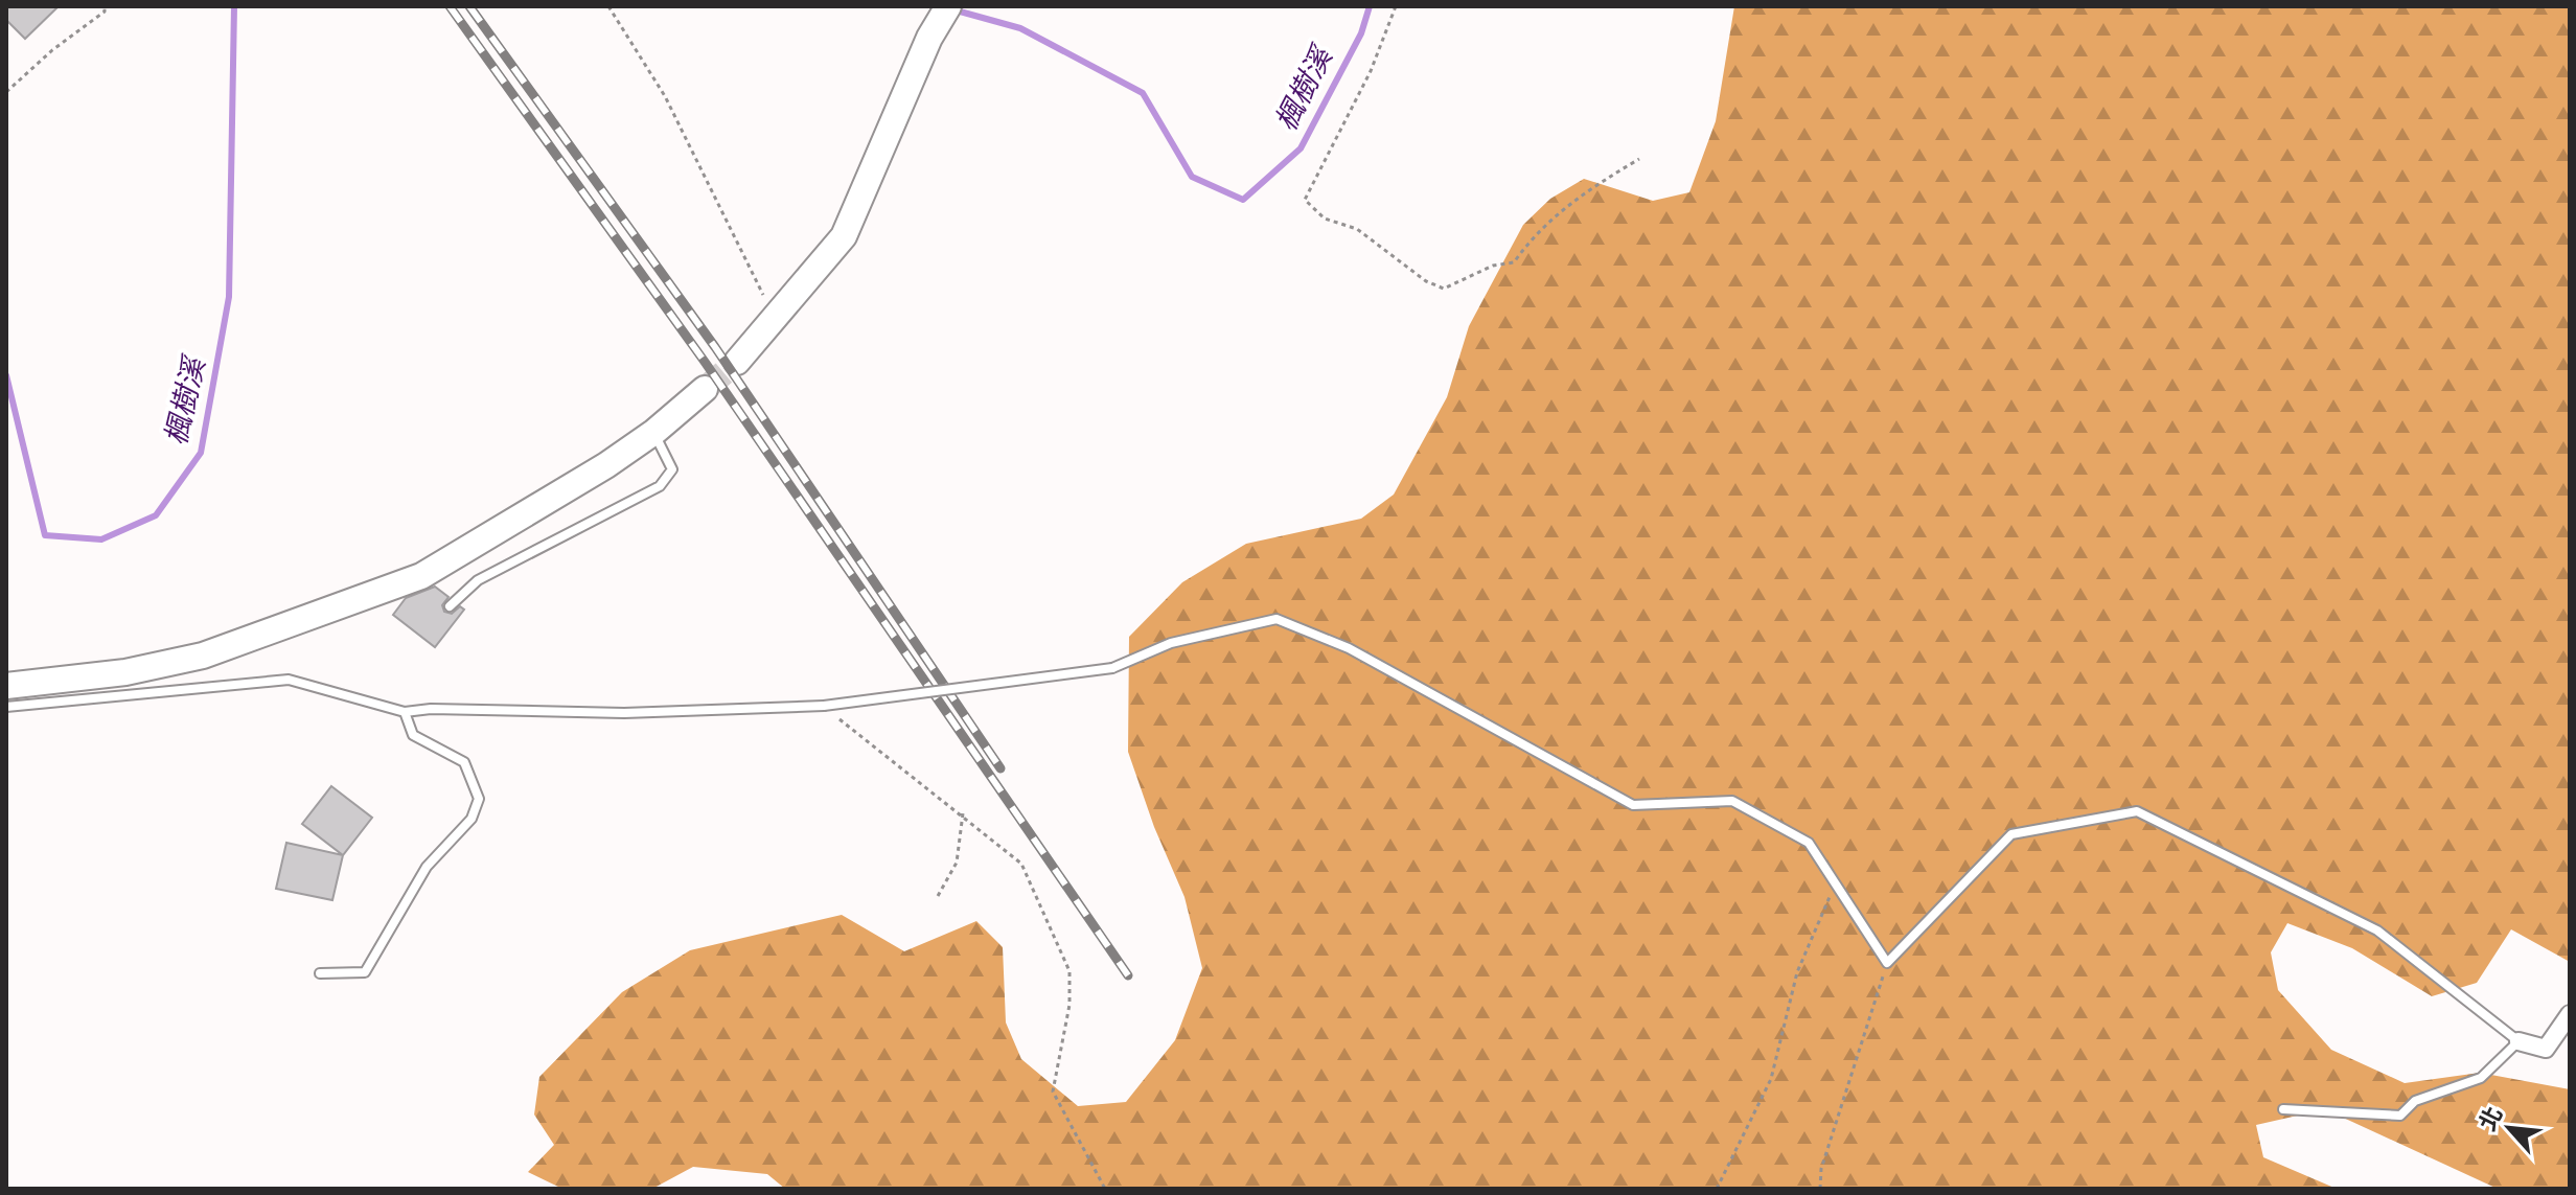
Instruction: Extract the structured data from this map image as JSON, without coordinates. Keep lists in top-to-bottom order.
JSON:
{
  "water": ["楓樹溪"],
  "north": "top left"
}
